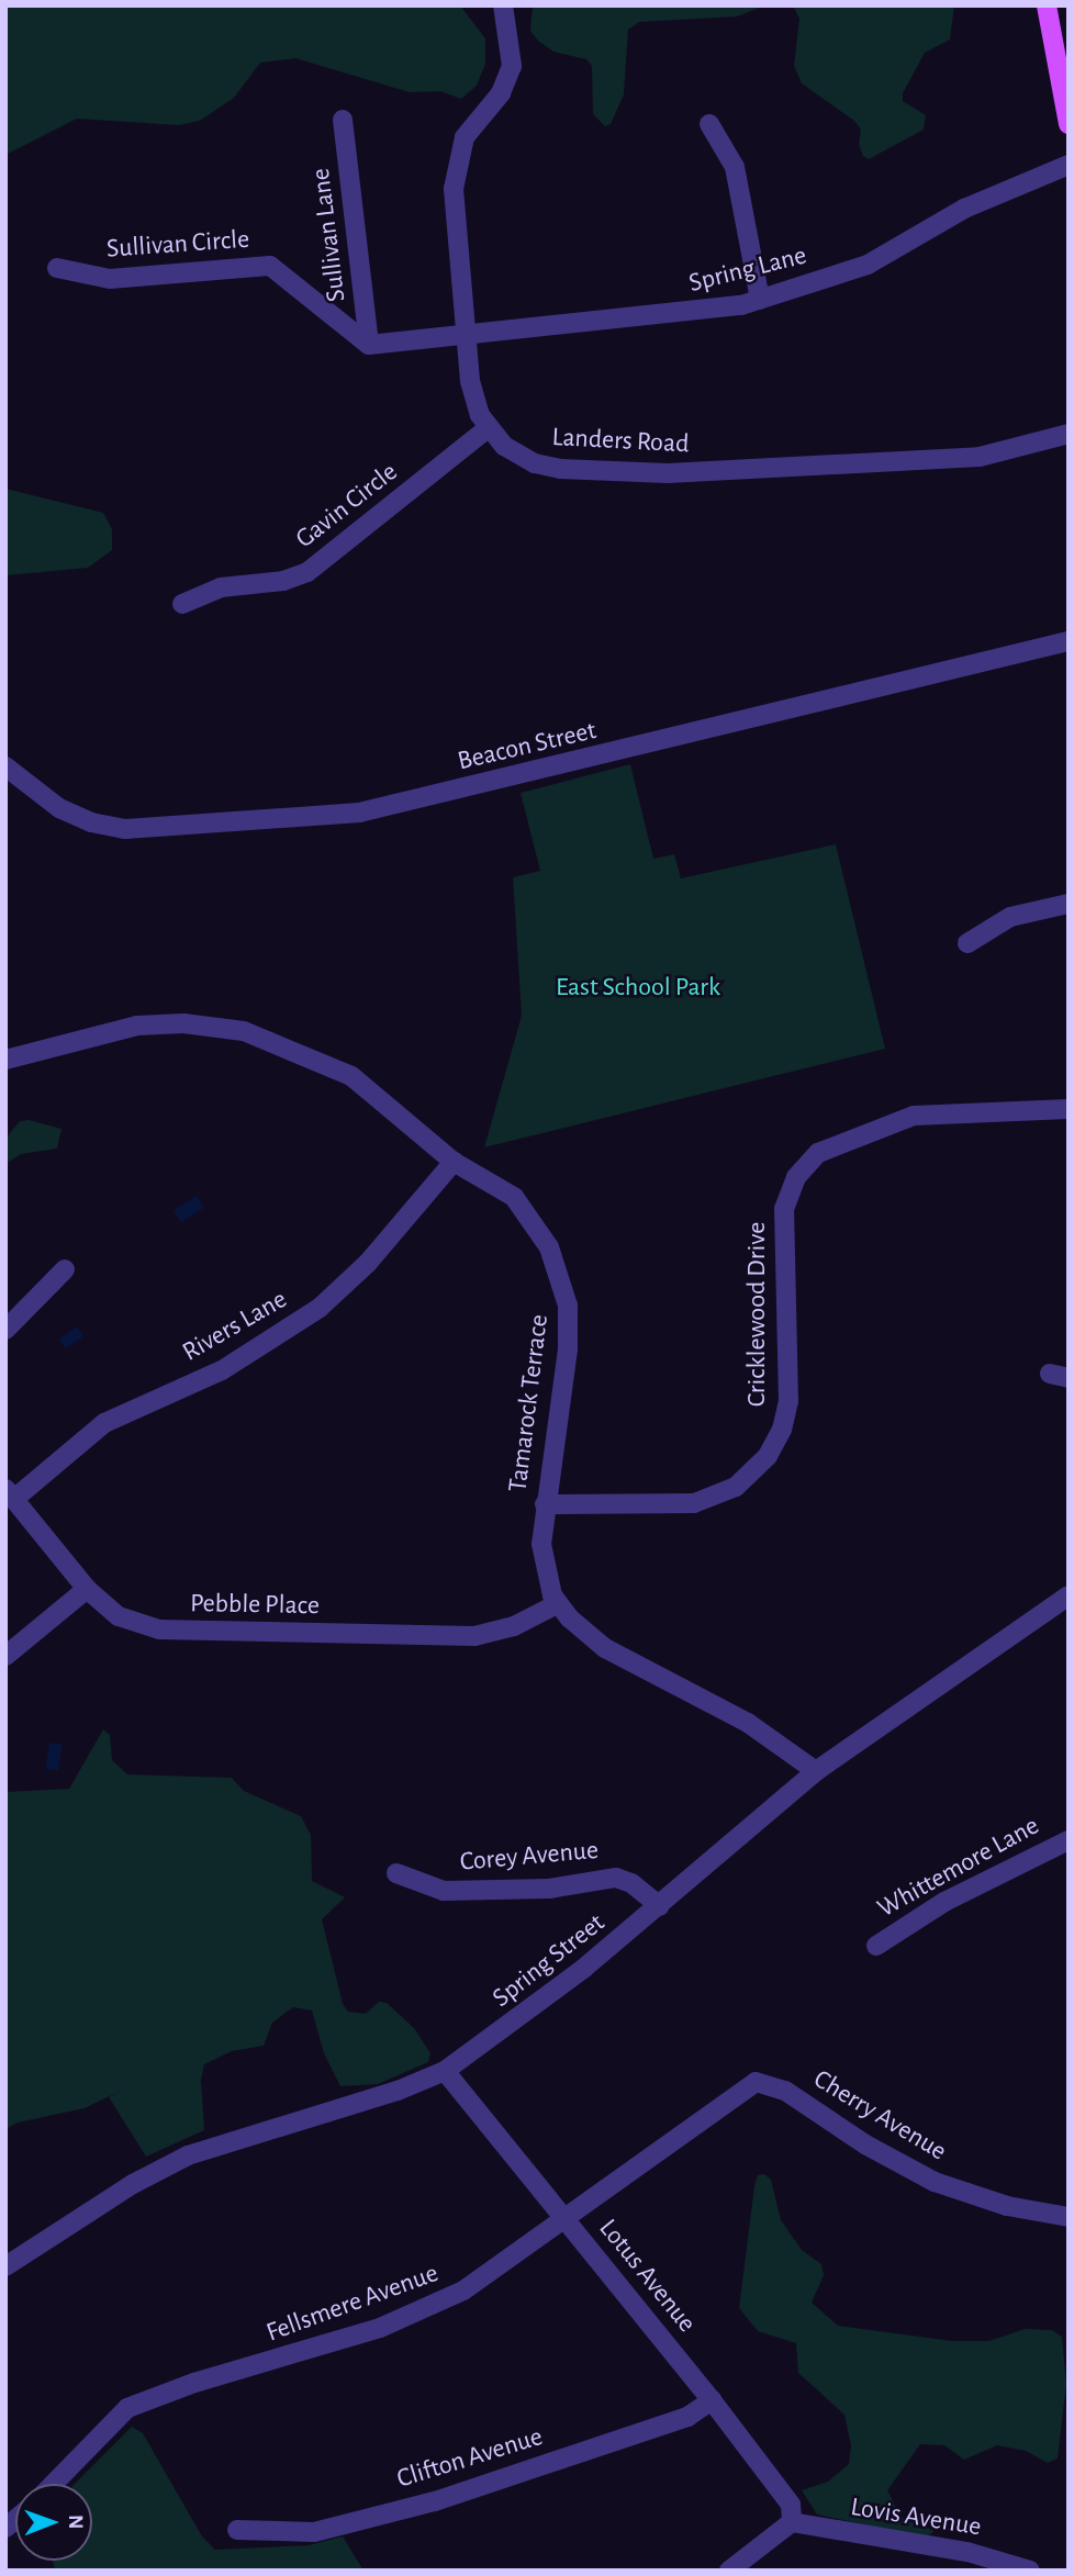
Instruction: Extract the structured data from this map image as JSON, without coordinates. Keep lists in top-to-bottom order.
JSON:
{
  "streets": {
    "street": [
      "Sullivan Lane",
      "Sullivan Circle",
      "Spring Lane",
      "Landers Road",
      "Gavin Circle",
      "Beacon Street",
      "Cricklewood Drive",
      "Rivers Lane",
      "Tamarock Terrace",
      "Pebble Place",
      "Corey Avenue",
      "Whittemore Lane",
      "Spring Street",
      "Cherry Avenue",
      "Lotus Avenue",
      "Fellsmere Avenue",
      "Clifton Avenue",
      "Lovis Avenue"
    ]
  },
  "crossings": [
    ["Sullivan Lane", "Sullivan Circle"],
    ["Sullivan Lane", "Spring Lane"],
    ["Sullivan Circle", "Spring Lane"],
    ["Spring Lane", "Landers Road"],
    ["Landers Road", "Gavin Circle"],
    ["Cricklewood Drive", "Tamarock Terrace"],
    ["Rivers Lane", "Tamarock Terrace"],
    ["Rivers Lane", "Pebble Place"],
    ["Tamarock Terrace", "Pebble Place"],
    ["Tamarock Terrace", "Spring Street"],
    ["Corey Avenue", "Spring Street"],
    ["Spring Street", "Lotus Avenue"],
    ["Cherry Avenue", "Fellsmere Avenue"],
    ["Lotus Avenue", "Fellsmere Avenue"],
    ["Lotus Avenue", "Clifton Avenue"],
    ["Lotus Avenue", "Lovis Avenue"]
  ],
  "parks": ["East School Park"],
  "north": "right"
}
